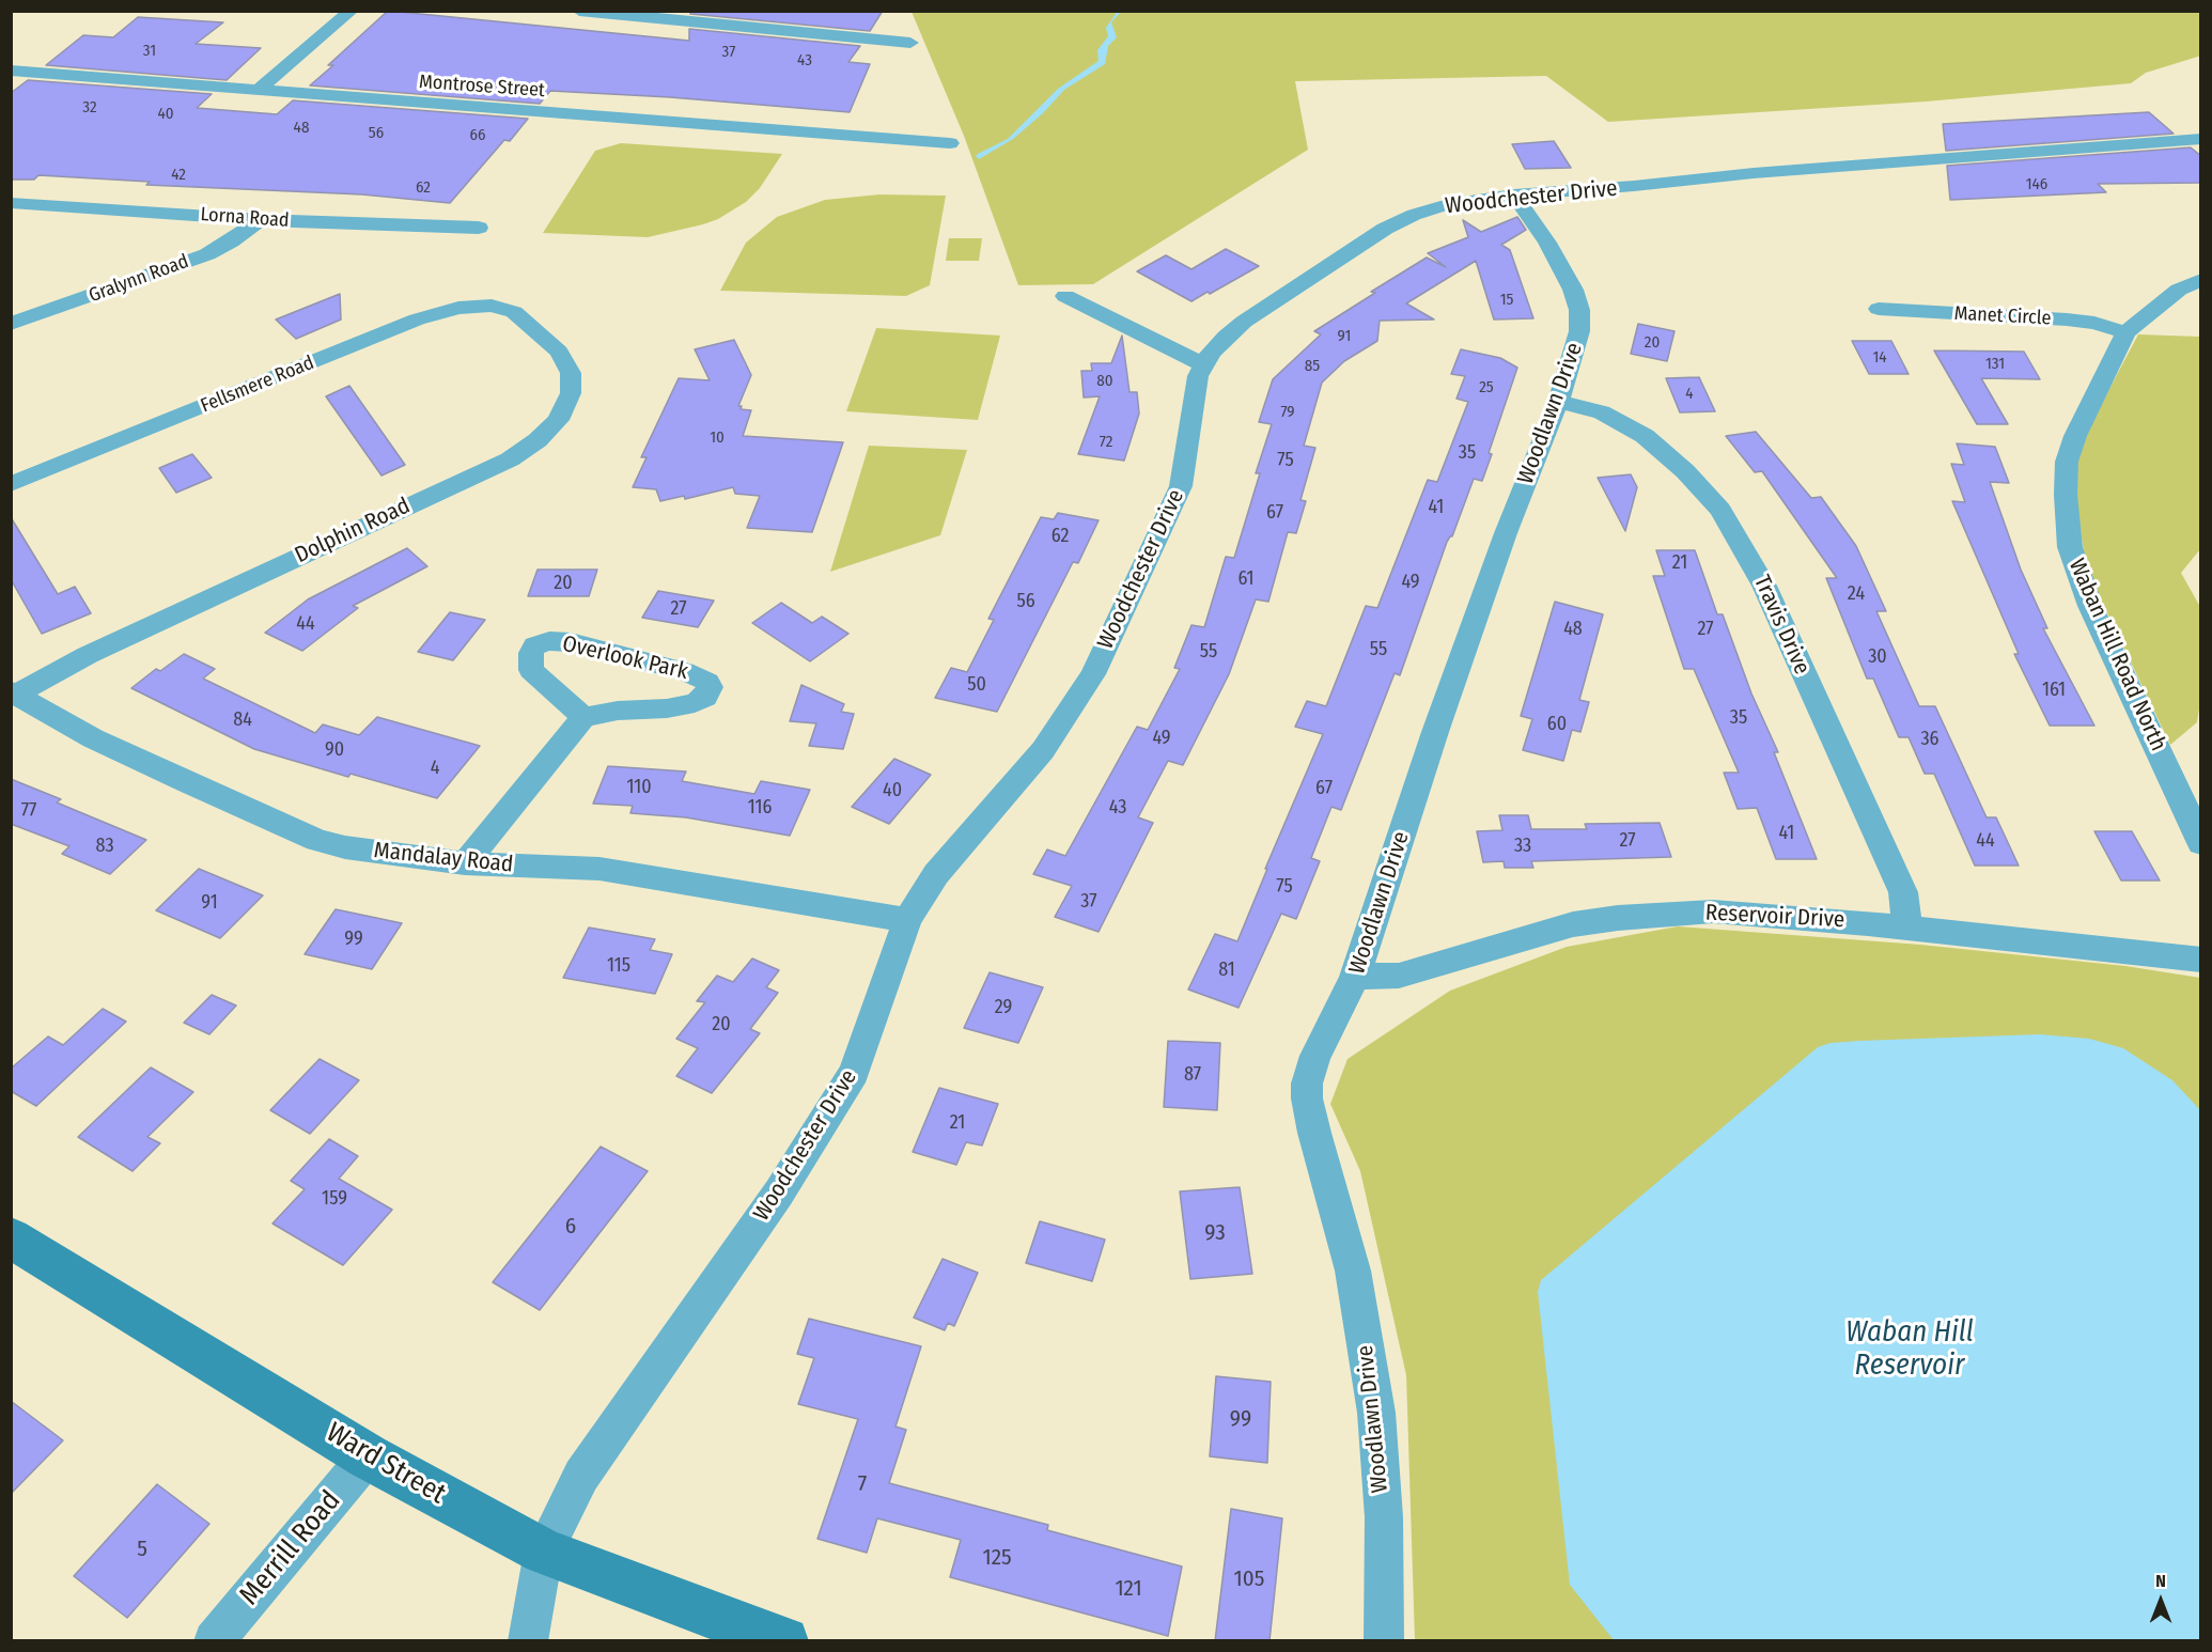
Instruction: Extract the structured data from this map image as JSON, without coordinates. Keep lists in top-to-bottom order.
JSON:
{
  "streets": {
    "street": [
      "Montrose Street",
      "Woodchester Drive",
      "Lorna Road",
      "Gralynn Road",
      "Manet Circle",
      "Fellsmere Road",
      "Woodlawn Drive",
      "Dolphin Road",
      "Travis Drive",
      "Waban Hill Road North",
      "Overlook Park",
      "Mandalay Road",
      "Reservoir Drive",
      "Ward Street",
      "Merrill Road"
    ]
  },
  "crossings": [
    ["Woodchester Drive", "Woodlawn Drive"],
    ["Woodchester Drive", "Mandalay Road"],
    ["Woodchester Drive", "Ward Street"],
    ["Lorna Road", "Gralynn Road"],
    ["Manet Circle", "Waban Hill Road North"],
    ["Fellsmere Road", "Dolphin Road"],
    ["Woodlawn Drive", "Travis Drive"],
    ["Woodlawn Drive", "Reservoir Drive"],
    ["Dolphin Road", "Mandalay Road"],
    ["Travis Drive", "Reservoir Drive"],
    ["Ward Street", "Merrill Road"]
  ],
  "water": ["Waban Hill Reservoir"],
  "house_numbers": [
    "31",
    "37",
    "43",
    "32",
    "40",
    "48",
    "56",
    "66",
    "42",
    "146",
    "62",
    "15",
    "91",
    "20",
    "14",
    "131",
    "85",
    "80",
    "25",
    "4",
    "79",
    "10",
    "72",
    "35",
    "75",
    "41",
    "67",
    "62",
    "21",
    "61",
    "49",
    "20",
    "24",
    "56",
    "27",
    "44",
    "48",
    "27",
    "55",
    "55",
    "30",
    "50",
    "161",
    "35",
    "84",
    "60",
    "49",
    "36",
    "90",
    "4",
    "110",
    "67",
    "40",
    "116",
    "43",
    "77",
    "41",
    "27",
    "44",
    "83",
    "33",
    "75",
    "37",
    "91",
    "99",
    "115",
    "81",
    "29",
    "20",
    "87",
    "21",
    "159",
    "6",
    "93",
    "99",
    "7",
    "5",
    "125",
    "105",
    "121"
  ],
  "north": "top"
}
